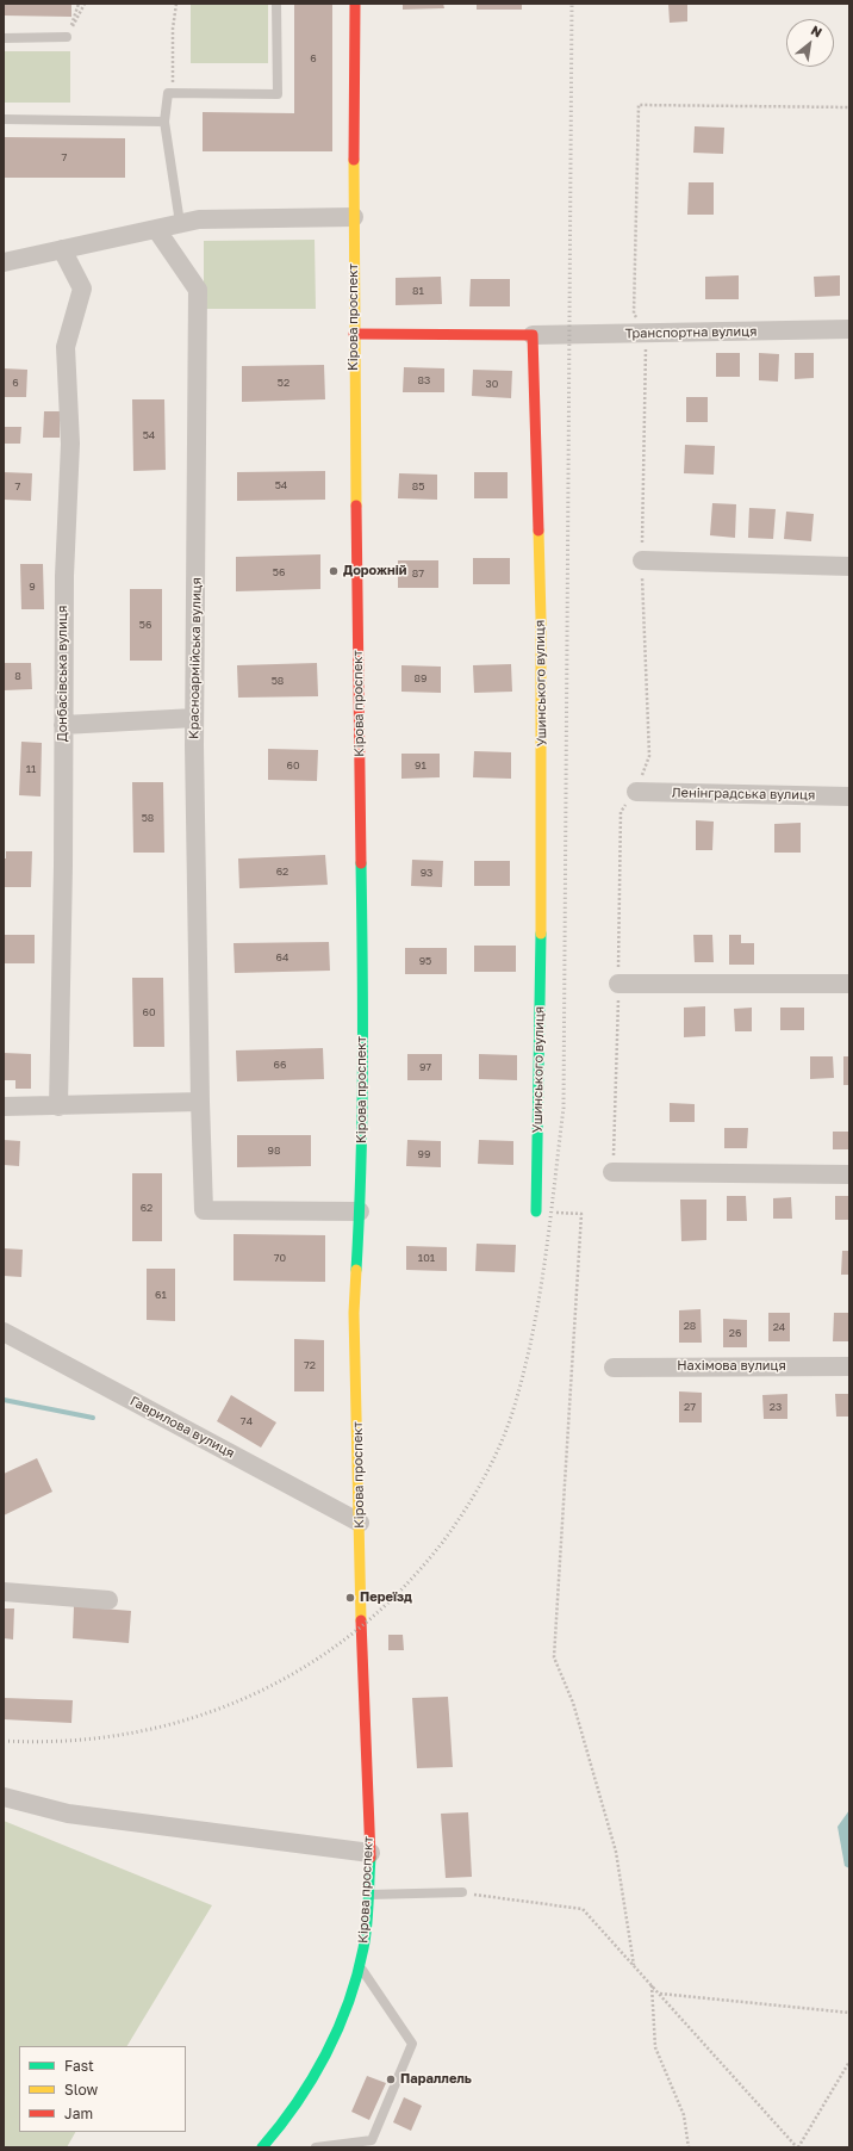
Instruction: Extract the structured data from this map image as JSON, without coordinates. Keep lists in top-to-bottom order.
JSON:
{
  "streets": {
    "street": [
      "Кірова проспект",
      "Транспортна вулиця",
      "Красноармійська вулиця",
      "Донбасівська вулиця",
      "Ушинського вулиця",
      "Ленінградська вулиця",
      "Нахімова вулиця",
      "Гаврилова вулиця"
    ]
  },
  "crossings": [
    ["Кірова проспект", "Красноармійська вулиця"],
    ["Кірова проспект", "Гаврилова вулиця"],
    ["Транспортна вулиця", "Ушинського вулиця"]
  ],
  "places": ["Дорожній", "Переїзд", "Параллель"],
  "house_numbers": [
    "6",
    "7",
    "81",
    "83",
    "6",
    "52",
    "30",
    "54",
    "54",
    "7",
    "85",
    "56",
    "87",
    "9",
    "56",
    "8",
    "89",
    "58",
    "60",
    "91",
    "11",
    "58",
    "62",
    "93",
    "64",
    "95",
    "60",
    "66",
    "97",
    "98",
    "99",
    "62",
    "70",
    "101",
    "61",
    "28",
    "24",
    "26",
    "72",
    "27",
    "23",
    "74"
  ],
  "legend": ["Fast", "Slow", "Jam"],
  "north": "top right"
}
